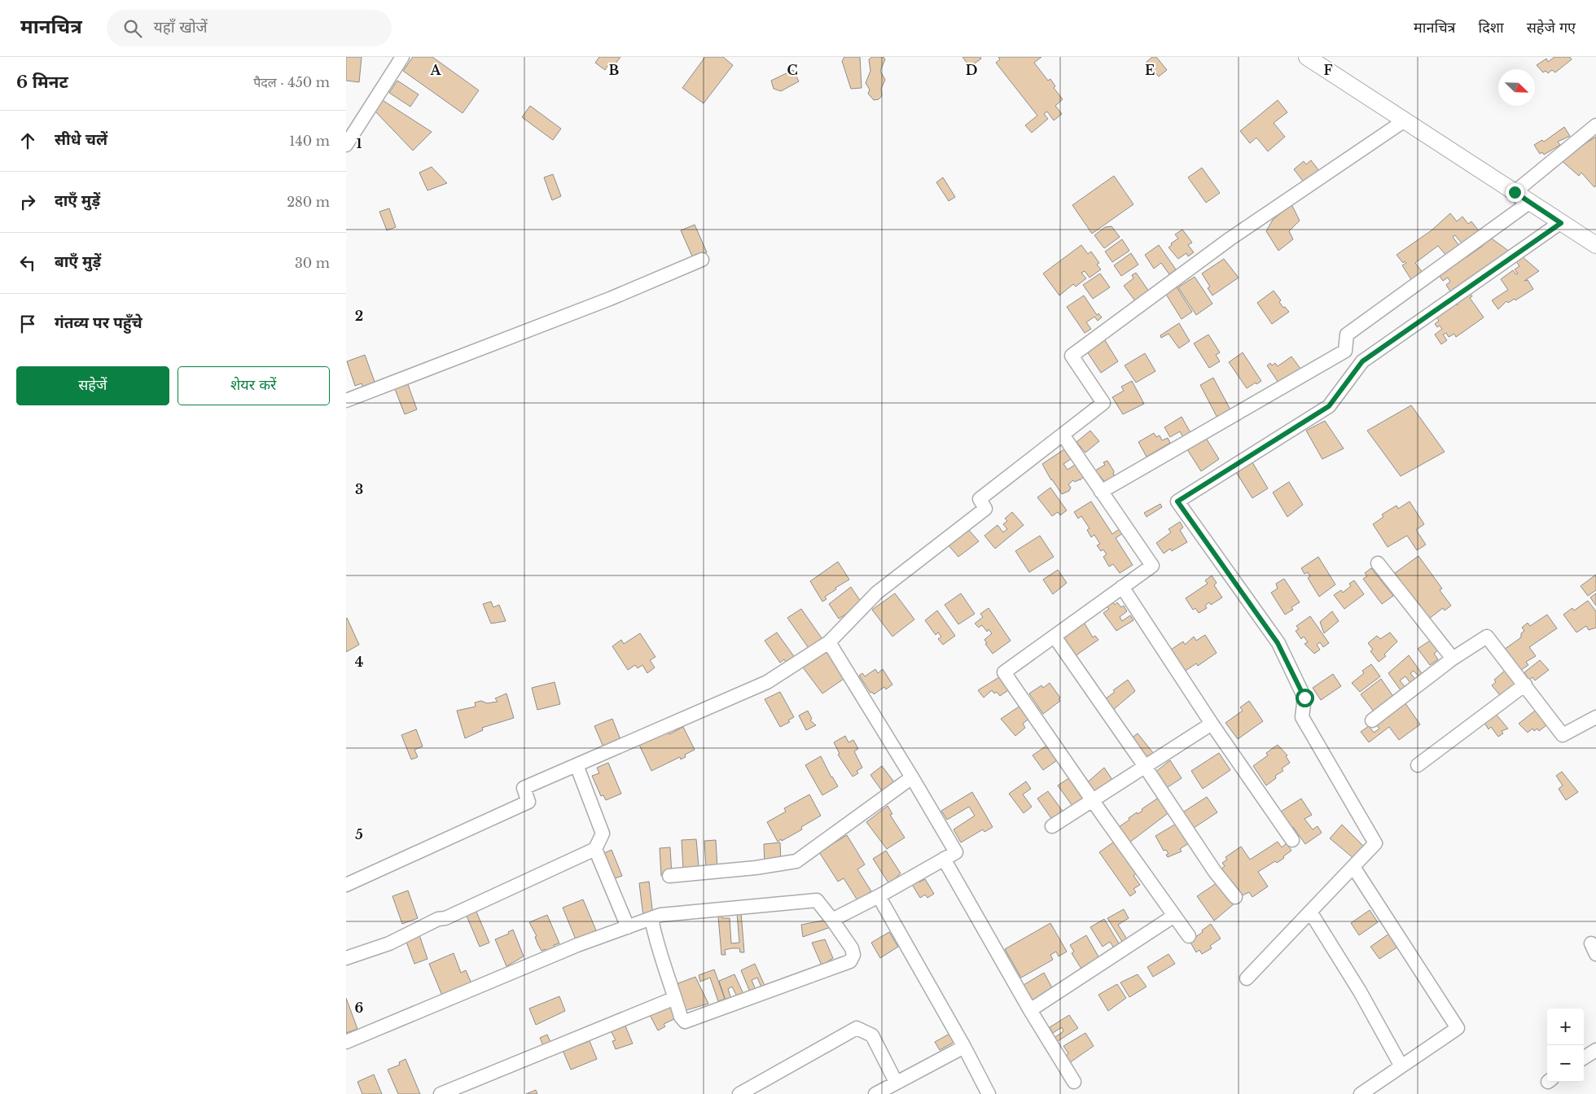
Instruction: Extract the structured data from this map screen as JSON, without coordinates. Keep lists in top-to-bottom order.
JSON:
{
  "north": "bottom right",
  "page": {
    "header": "मानचित्र",
    "search": "यहाँ खोजें",
    "nav": ["मानचित्र", "दिशा", "सहेजे गए"],
    "heading": ["6 मिनट", "पैदल · 450 m"],
    "list": [
      ["सीधे चलें", "140 m"],
      ["दाएँ मुड़ें", "280 m"],
      ["बाएँ मुड़ें", "30 m"],
      "गंतव्य पर पहुँचे"
    ],
    "buttons": ["सहेजें", "शेयर करें"],
    "map_buttons": ["+", "−"]
  },
  "grid": {
    "columns": [
      "A",
      "B",
      "C",
      "D",
      "E",
      "F"
    ],
    "rows": [
      "1",
      "2",
      "3",
      "4",
      "5",
      "6"
    ]
  }
}
